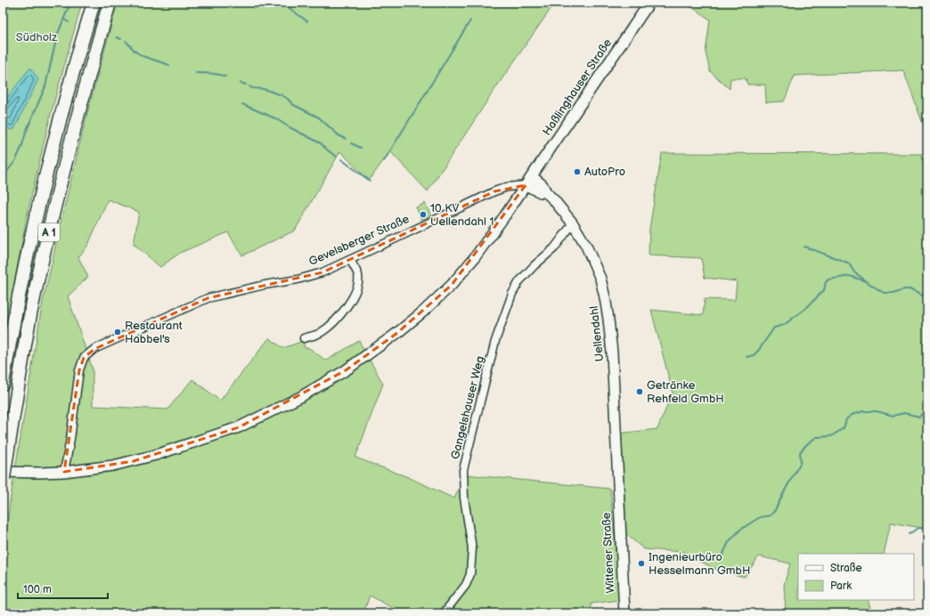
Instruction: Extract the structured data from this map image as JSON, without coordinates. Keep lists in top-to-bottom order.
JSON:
{
  "streets": {
    "highway": ["A 1"],
    "main road": ["Haßlinghauser Straße", "Uellendahl", "Wittener Straße"],
    "street": ["Gevelsberger Straße", "Gangelshauser Weg"]
  },
  "crossings": [
    ["Haßlinghauser Straße", "Gevelsberger Straße"],
    ["Haßlinghauser Straße", "Uellendahl"],
    ["Gevelsberger Straße", "Uellendahl"],
    ["Uellendahl", "Gangelshauser Weg"],
    ["Uellendahl", "Wittener Straße"]
  ],
  "parks": ["Südholz"],
  "places": [
    "AutoPro",
    "10 KV Uellendahl 1",
    "Restaurant Habbel's",
    "Getränke Rehfeld GmbH",
    "Ingenieurbüro Hesselmann GmbH"
  ],
  "legend": ["Straße", "Park"],
  "scale_bar": "100 m"
}
